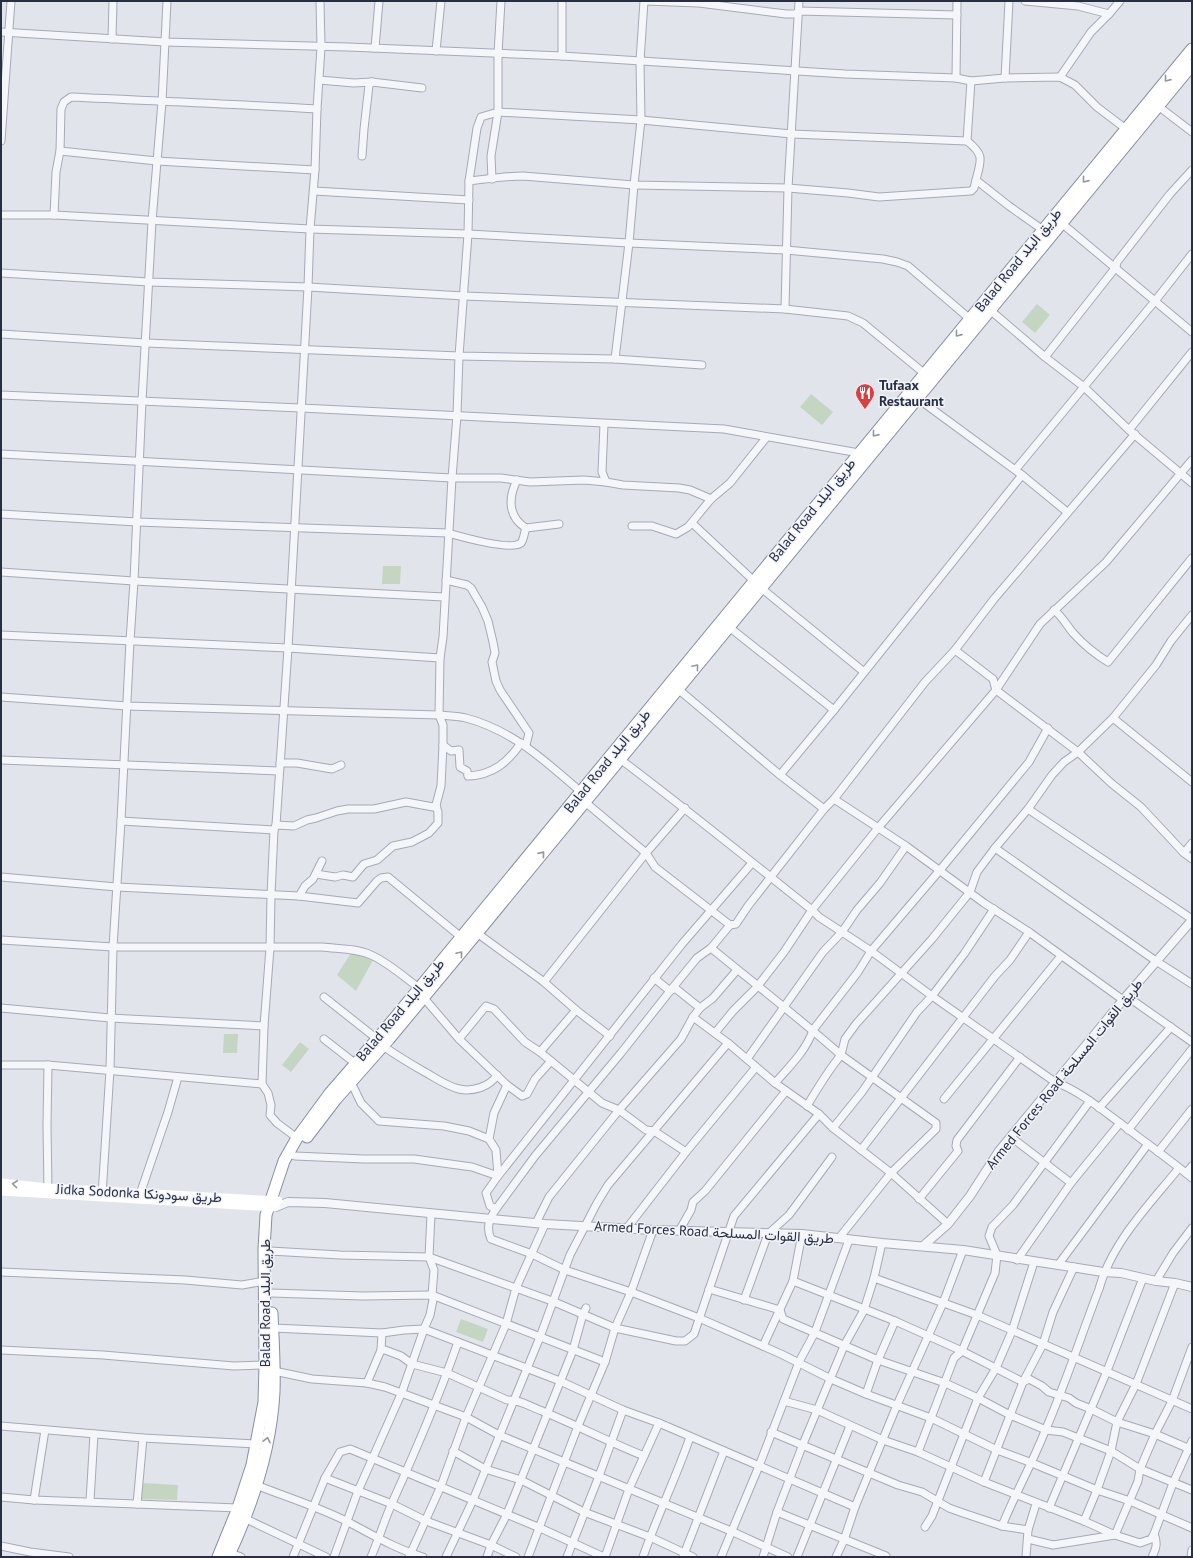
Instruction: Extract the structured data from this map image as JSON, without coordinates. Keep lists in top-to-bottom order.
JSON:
{
  "streets": {
    "highway": ["Balad Road طريق البلد"],
    "main road": ["Jidka Sodonka طريق سودونكا"],
    "street": ["Armed Forces Road طريق القوات المسلحة"]
  },
  "crossings": [
    ["Balad Road طريق البلد", "Armed Forces Road طريق القوات المسلحة"],
    ["Balad Road طريق البلد", "Jidka Sodonka طريق سودونكا"],
    ["Armed Forces Road طريق القوات المسلحة", "Jidka Sodonka طريق سودونكا"]
  ],
  "places": {
    "restaurant": ["Tufaax Restaurant"]
  }
}
